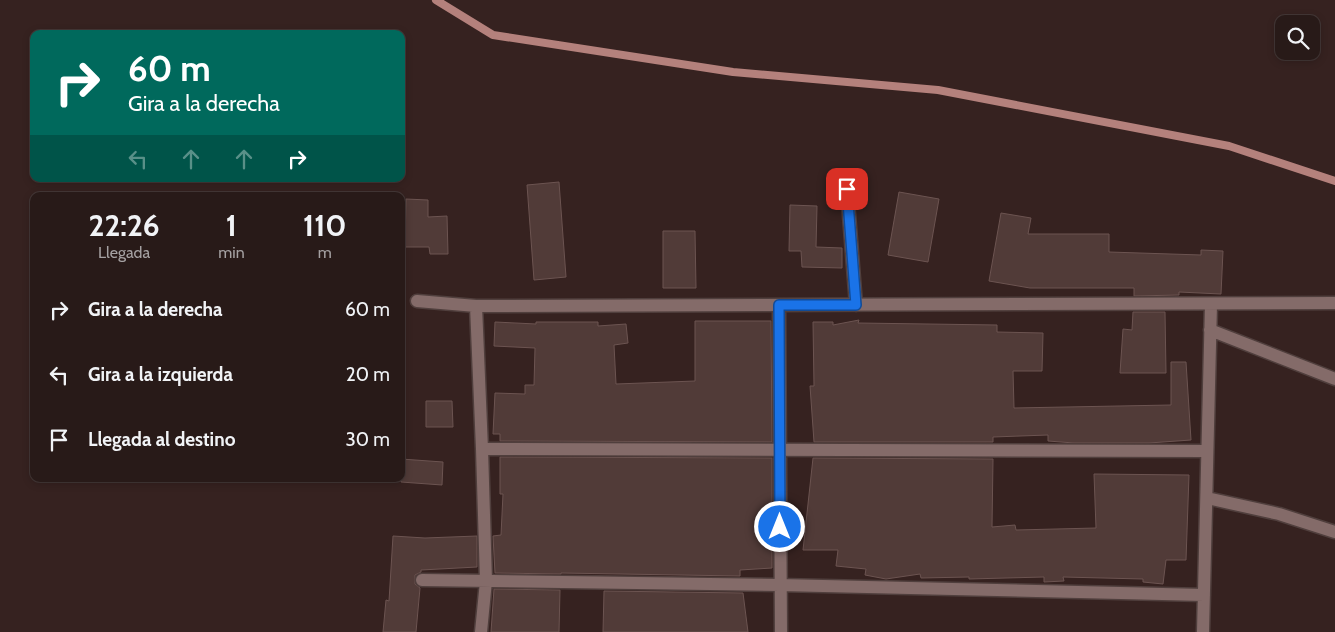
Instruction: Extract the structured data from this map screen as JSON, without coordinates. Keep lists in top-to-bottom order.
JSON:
{
  "page": {
    "turn": ["60 m", "Gira a la derecha"],
    "eta": [
      "22:26",
      "Llegada",
      "1",
      "min",
      "110",
      "m"
    ],
    "list": [
      {
        "name": "Gira a la derecha",
        "value": "60 m"
      },
      {
        "name": "Gira a la izquierda",
        "value": "20 m"
      },
      {
        "name": "Llegada al destino",
        "value": "30 m"
      }
    ]
  }
}
